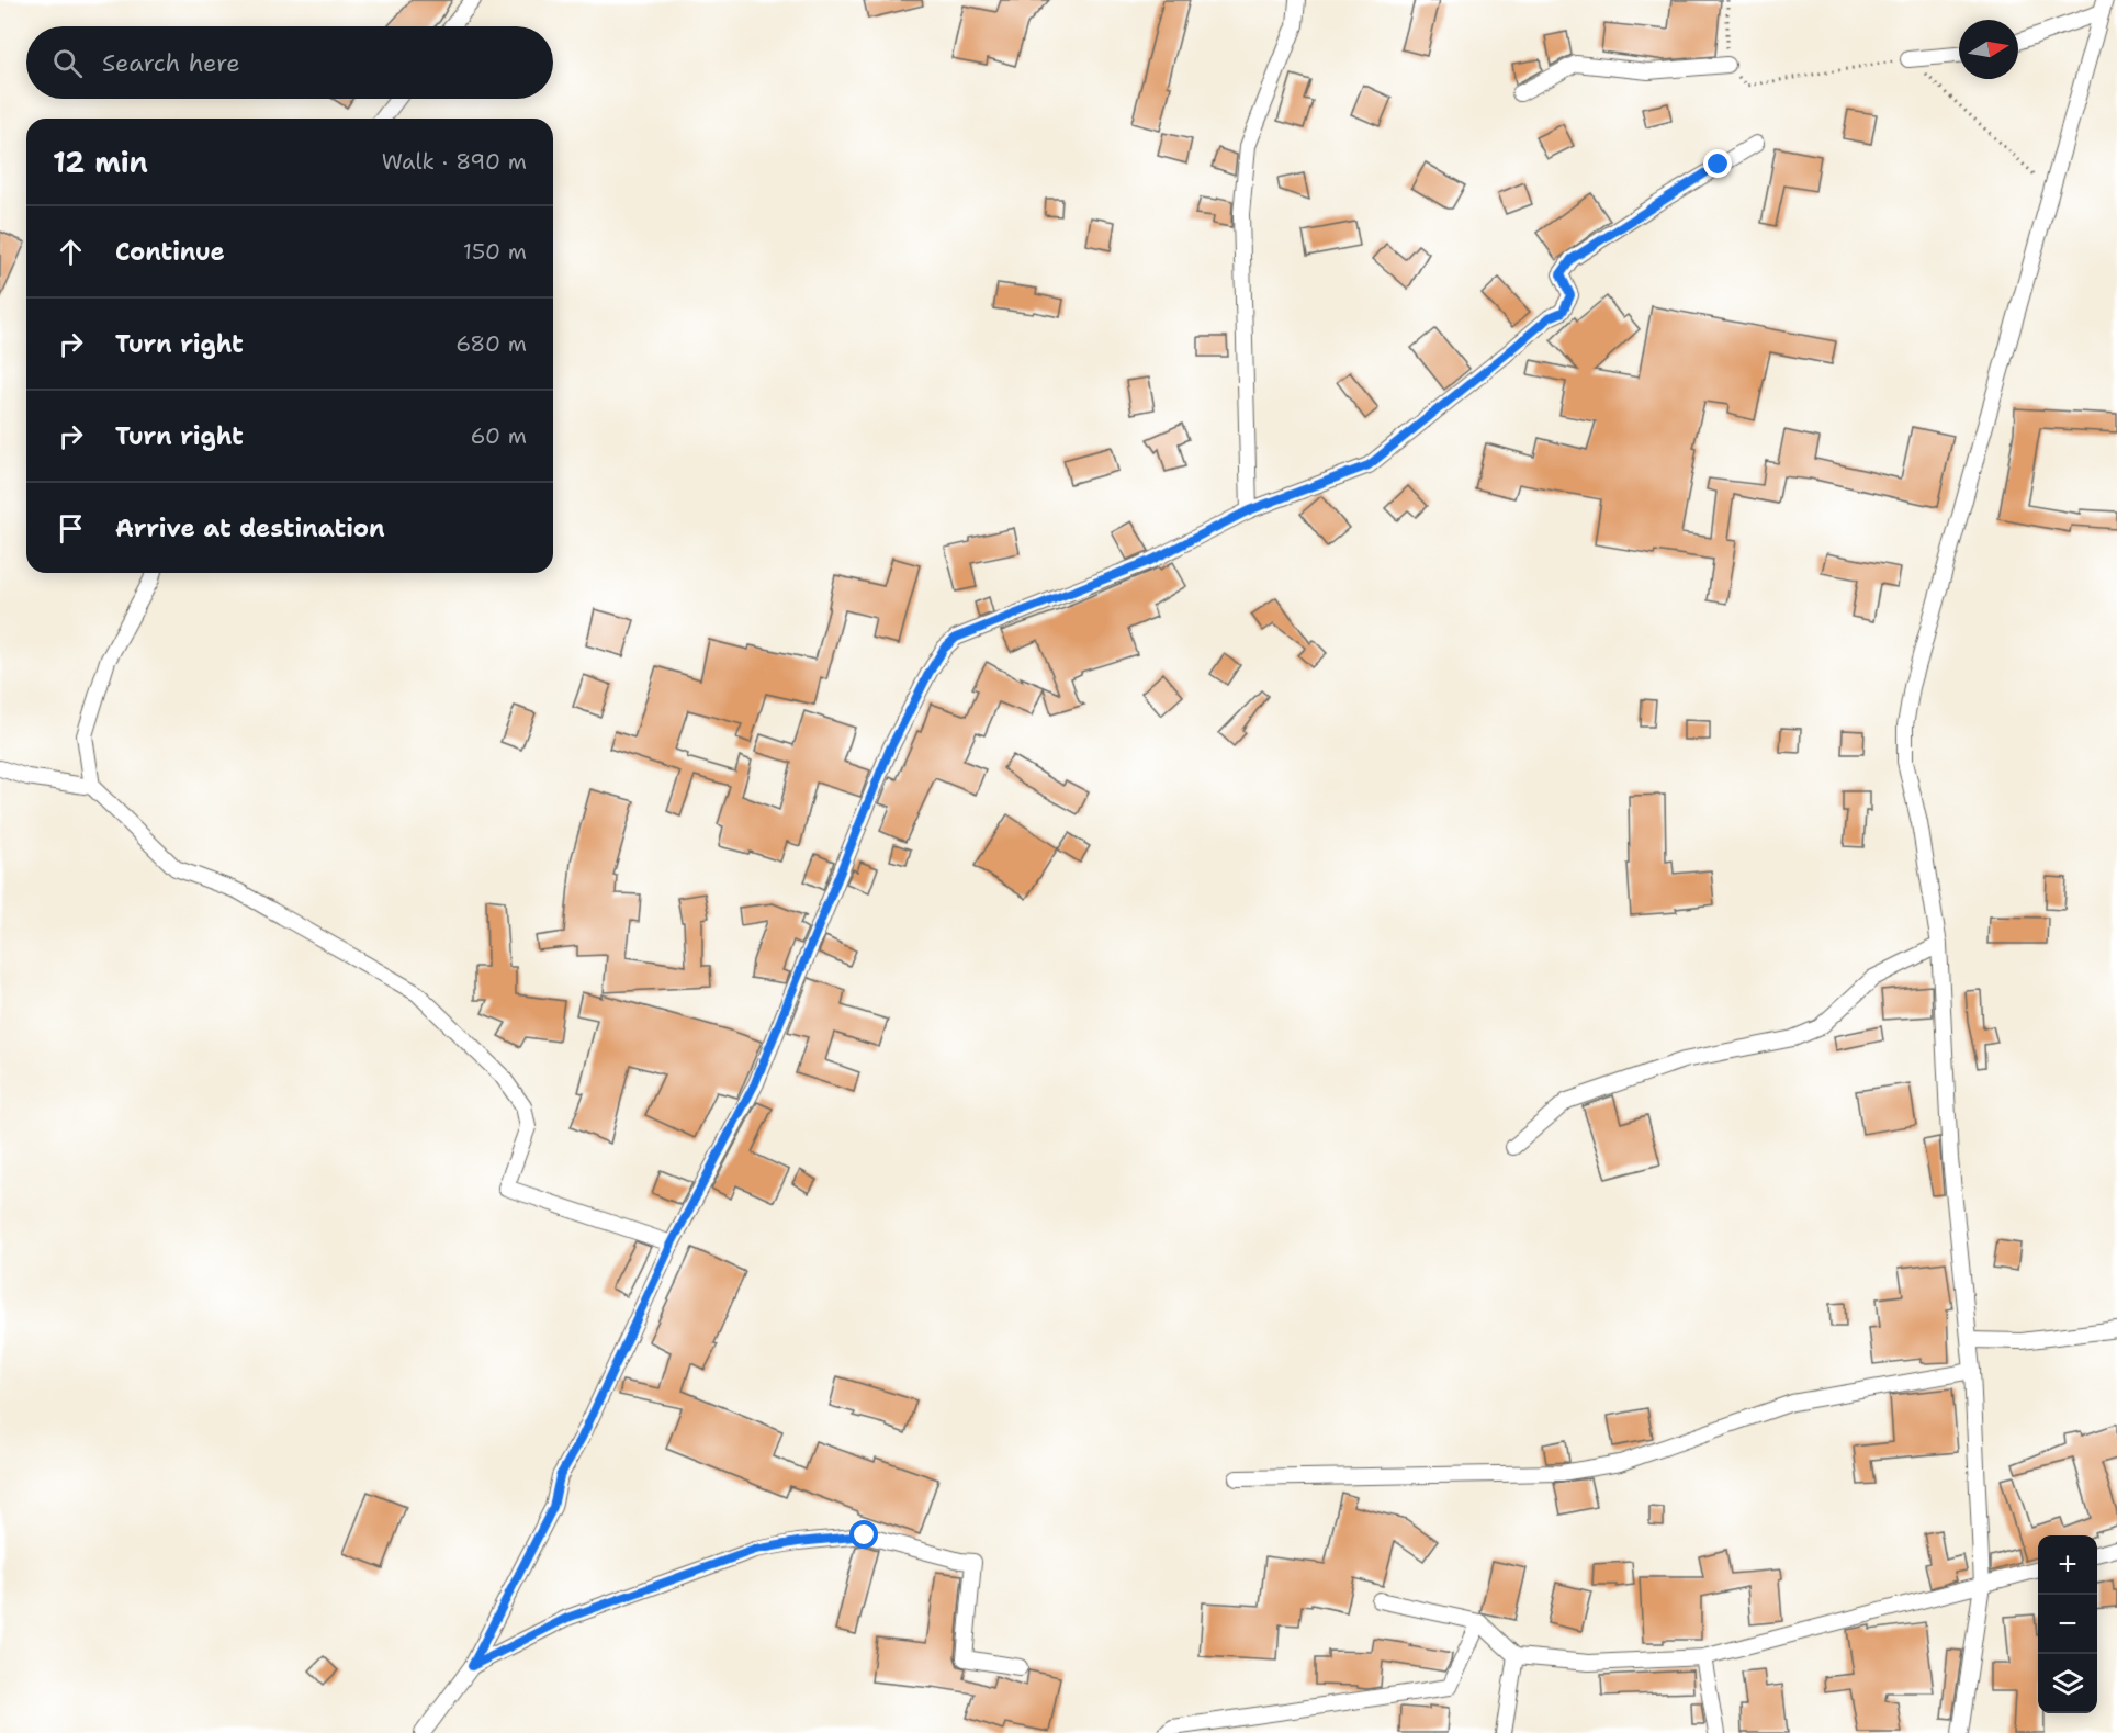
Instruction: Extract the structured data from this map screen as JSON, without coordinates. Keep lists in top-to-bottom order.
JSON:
{
  "north": "right",
  "page": {
    "search": "Search here",
    "heading": ["12 min", "Walk · 890 m"],
    "list": [
      ["Continue", "150 m"],
      ["Turn right", "680 m"],
      ["Turn right", "60 m"],
      "Arrive at destination"
    ],
    "map_buttons": ["+", "−"]
  }
}
